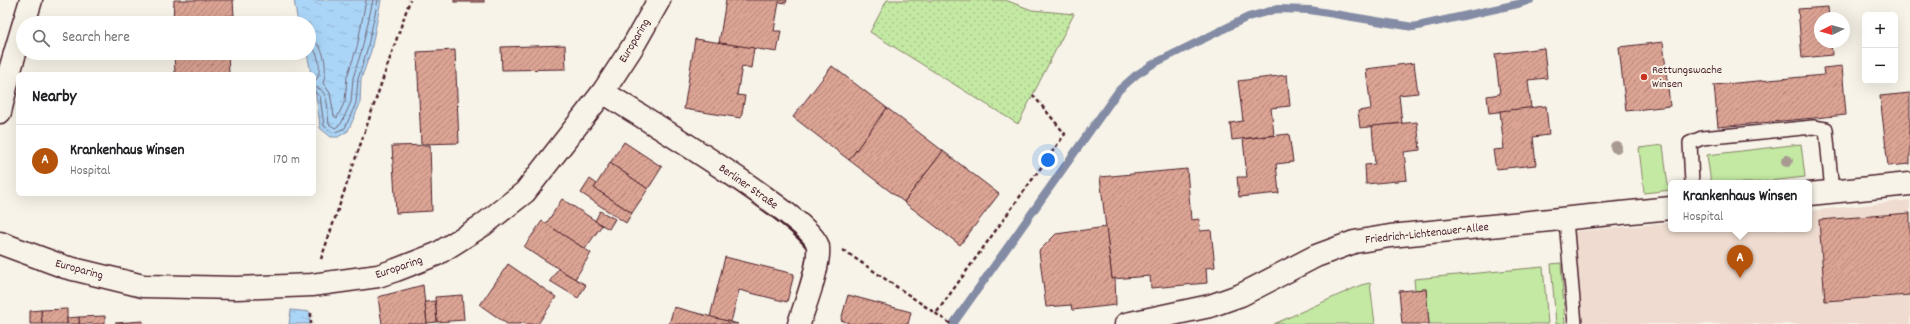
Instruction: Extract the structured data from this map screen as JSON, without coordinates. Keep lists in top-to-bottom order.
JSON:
{
  "streets": {
    "street": ["Europaring", "Berliner Straße", "Friedrich-Lichtenauer-Allee"]
  },
  "crossings": [
    ["Europaring", "Berliner Straße"]
  ],
  "places": ["Rettungswache Winsen"],
  "north": "left",
  "page": {
    "map_buttons": ["+", "−"],
    "search": "Search here",
    "heading": "Nearby",
    "list": [
      {
        "mark": "A",
        "name": "Krankenhaus Winsen",
        "note": "Hospital",
        "value": "170 m"
      }
    ],
    "popup": ["Krankenhaus Winsen", "Hospital"],
    "pins": "A"
  }
}
